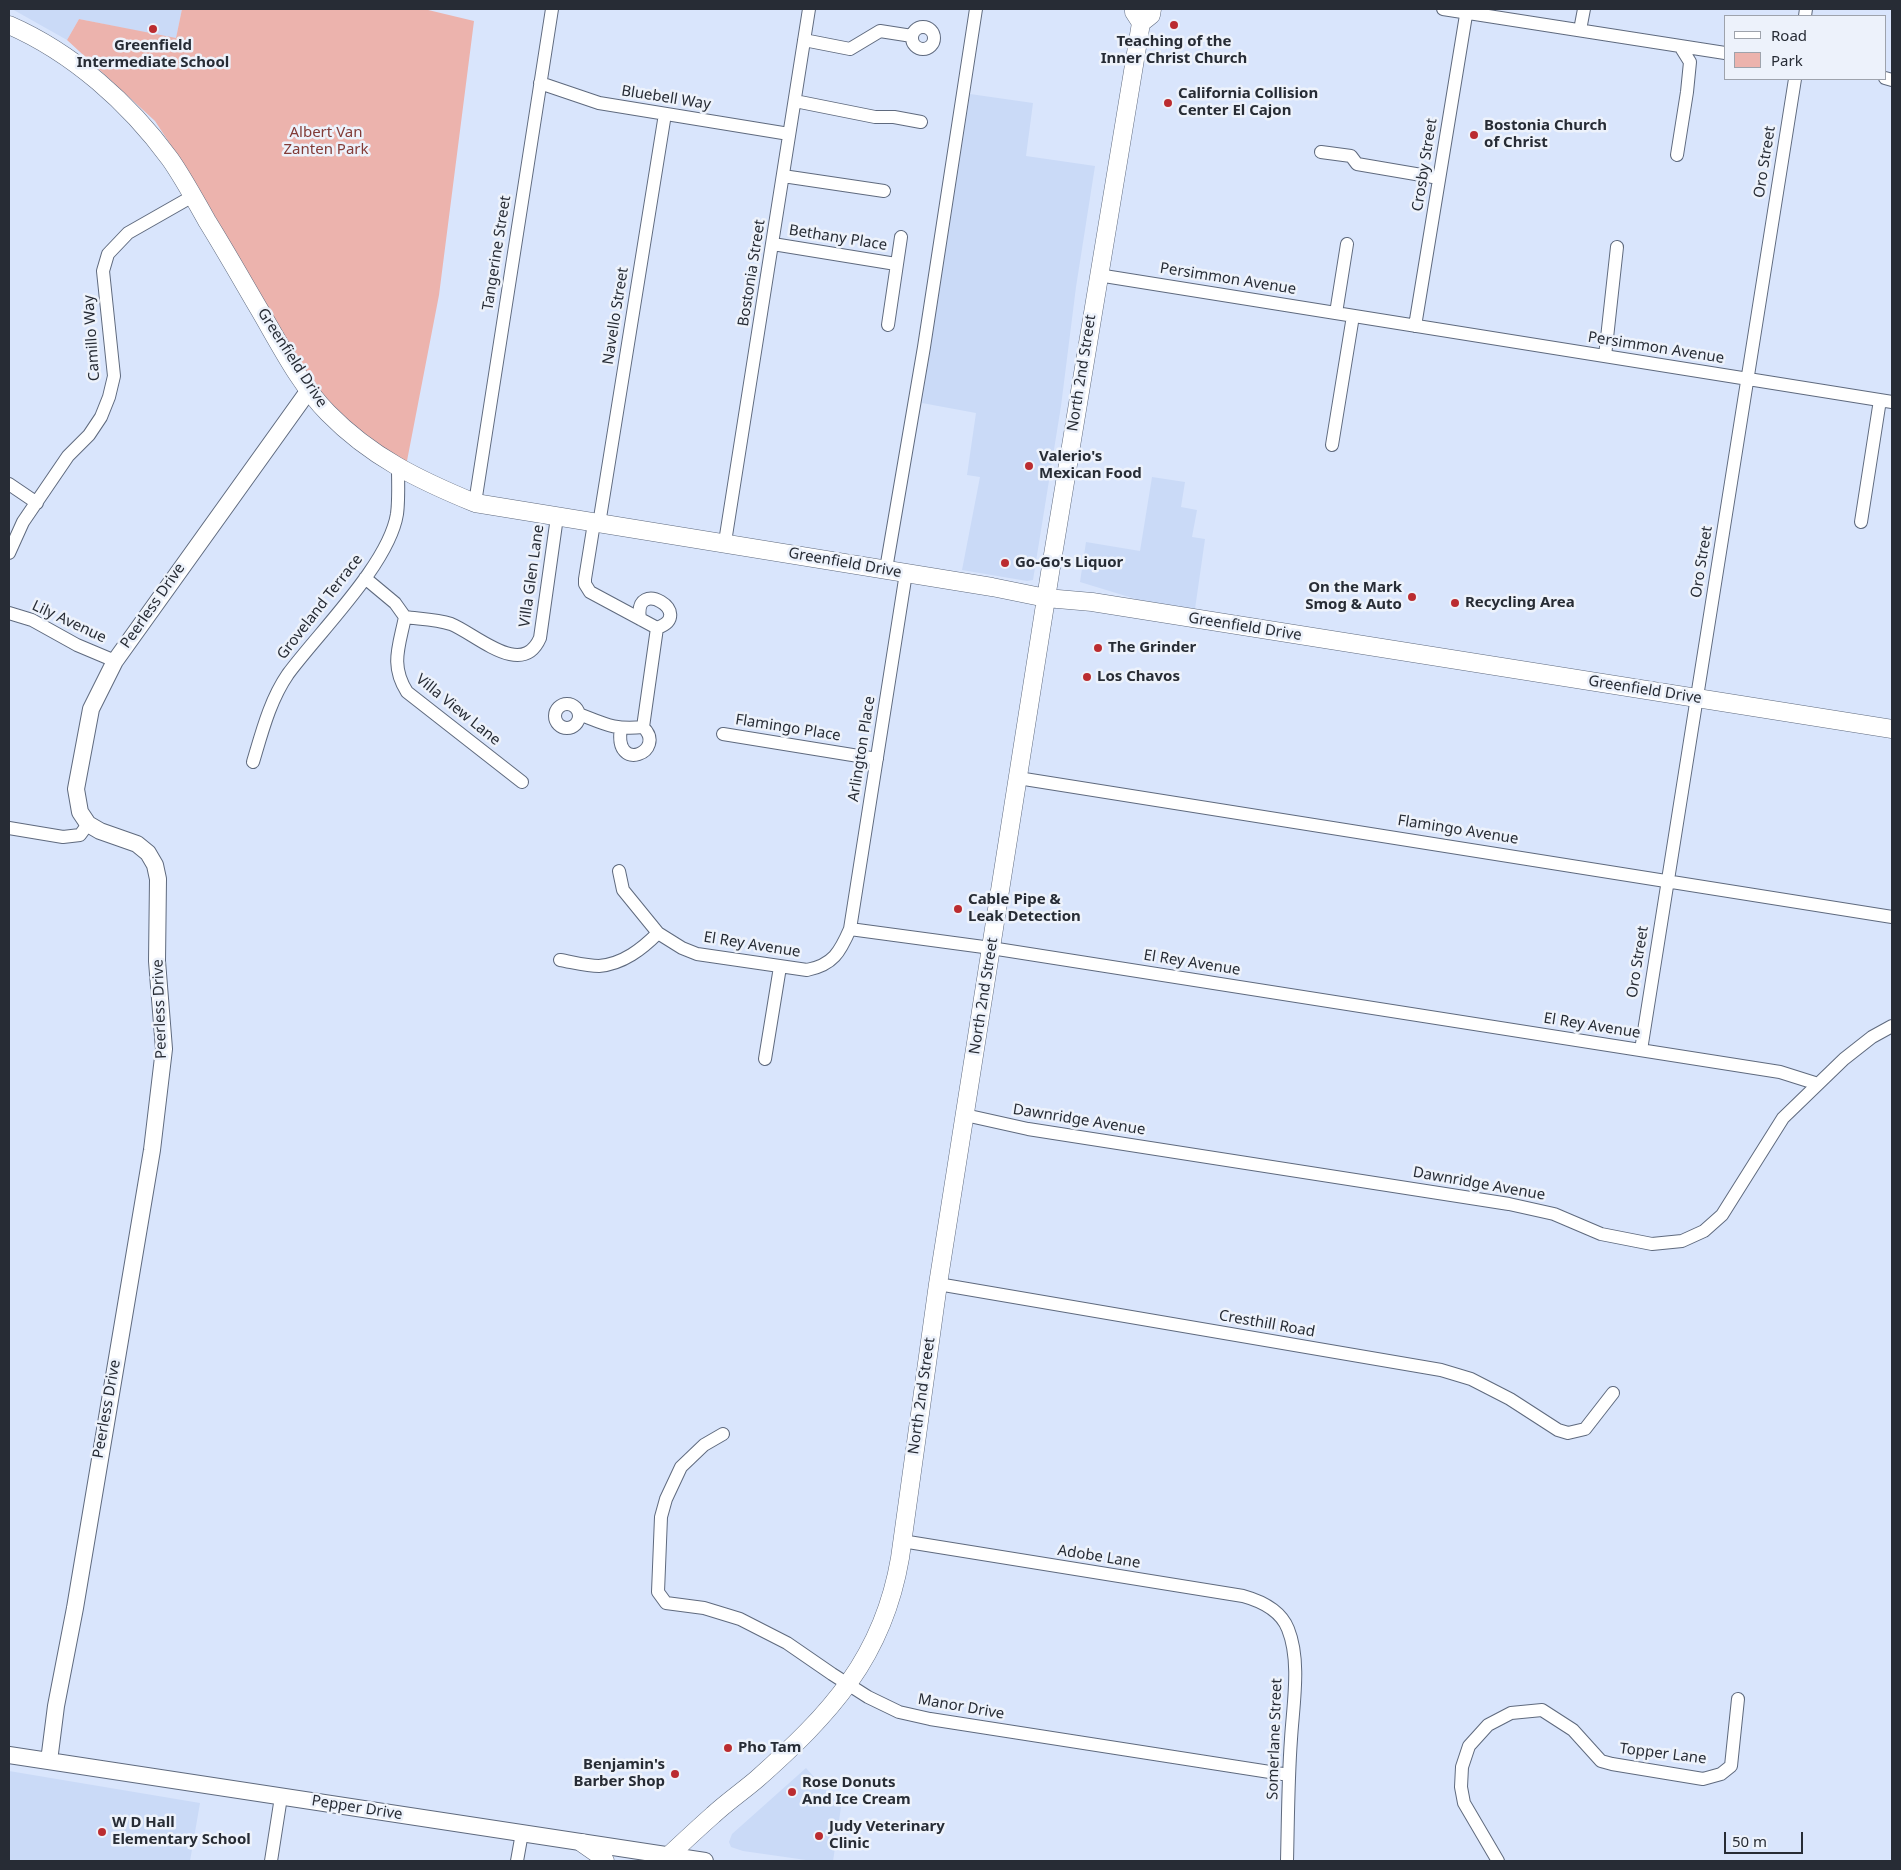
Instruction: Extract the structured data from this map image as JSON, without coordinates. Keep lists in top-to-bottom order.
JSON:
{
  "streets": {
    "main road": ["Greenfield Drive", "North 2nd Street"],
    "street": [
      "Bluebell Way",
      "Oro Street",
      "Crosby Street",
      "Bethany Place",
      "Tangerine Street",
      "Bostonia Street",
      "Persimmon Avenue",
      "Navello Street",
      "Camillo Way",
      "Villa Glen Lane",
      "Peerless Drive",
      "Groveland Terrace",
      "Lily Avenue",
      "Villa View Lane",
      "Flamingo Place",
      "Arlington Place",
      "Flamingo Avenue",
      "El Rey Avenue",
      "Dawnridge Avenue",
      "Cresthill Road",
      "Adobe Lane",
      "Manor Drive",
      "Somerlane Street",
      "Topper Lane",
      "Pepper Drive"
    ]
  },
  "crossings": [
    ["Bluebell Way", "Tangerine Street"],
    ["Bluebell Way", "Bostonia Street"],
    ["Bluebell Way", "Navello Street"],
    ["Oro Street", "Persimmon Avenue"],
    ["Oro Street", "Greenfield Drive"],
    ["Oro Street", "Flamingo Avenue"],
    ["Oro Street", "El Rey Avenue"],
    ["Crosby Street", "Persimmon Avenue"],
    ["Bethany Place", "Bostonia Street"],
    ["Tangerine Street", "Greenfield Drive"],
    ["Bostonia Street", "Greenfield Drive"],
    ["Persimmon Avenue", "North 2nd Street"],
    ["Navello Street", "Greenfield Drive"],
    ["Camillo Way", "Greenfield Drive"],
    ["Greenfield Drive", "North 2nd Street"],
    ["Greenfield Drive", "Villa Glen Lane"],
    ["Greenfield Drive", "Peerless Drive"],
    ["Greenfield Drive", "Groveland Terrace"],
    ["Greenfield Drive", "Arlington Place"],
    ["North 2nd Street", "Flamingo Avenue"],
    ["North 2nd Street", "El Rey Avenue"],
    ["North 2nd Street", "Dawnridge Avenue"],
    ["North 2nd Street", "Cresthill Road"],
    ["North 2nd Street", "Adobe Lane"],
    ["North 2nd Street", "Manor Drive"],
    ["North 2nd Street", "Pepper Drive"],
    ["Villa Glen Lane", "Villa View Lane"],
    ["Peerless Drive", "Lily Avenue"],
    ["Peerless Drive", "Pepper Drive"],
    ["Flamingo Place", "Arlington Place"],
    ["Arlington Place", "El Rey Avenue"],
    ["El Rey Avenue", "Dawnridge Avenue"],
    ["Adobe Lane", "Somerlane Street"],
    ["Manor Drive", "Somerlane Street"]
  ],
  "parks": ["Albert Van Zanten Park"],
  "places": [
    "Teaching of the Inner Christ Church",
    "Greenfield Intermediate School",
    "California Collision Center El Cajon",
    "Bostonia Church of Christ",
    "Valerio's Mexican Food",
    "Go-Go's Liquor",
    "On the Mark Smog & Auto",
    "Recycling Area",
    "The Grinder",
    "Los Chavos",
    "Cable Pipe & Leak Detection",
    "Pho Tam",
    "Benjamin's Barber Shop",
    "Rose Donuts And Ice Cream",
    "W D Hall Elementary School",
    "Judy Veterinary Clinic"
  ],
  "legend": ["Road", "Park"],
  "scale_bar": "50 m"
}
